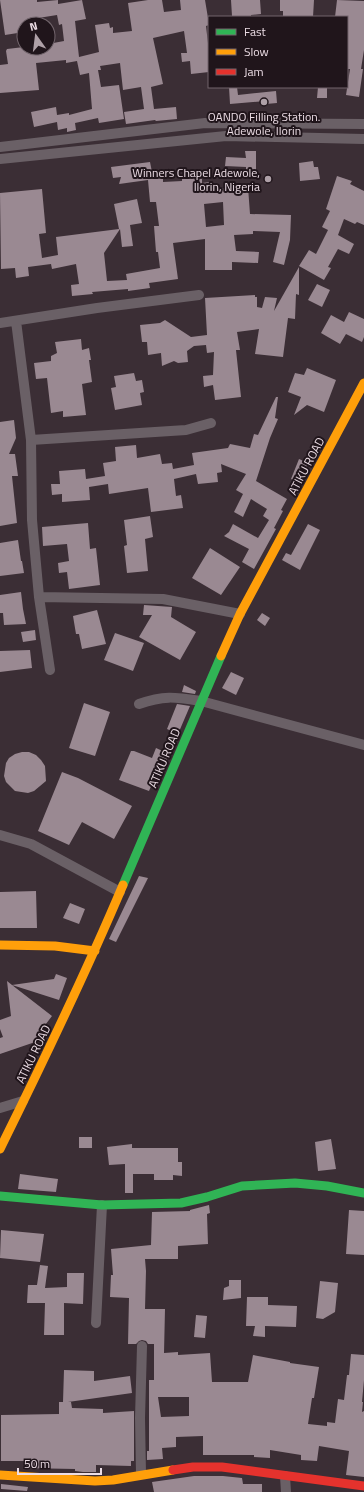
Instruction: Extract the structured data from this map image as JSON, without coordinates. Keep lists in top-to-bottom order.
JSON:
{
  "streets": {
    "street": ["ATIKU ROAD"]
  },
  "places": ["OANDO Filling Station. Adewole, Ilorin", "Winners Chapel Adewole, Ilorin, Nigeria"],
  "legend": ["Fast", "Slow", "Jam"],
  "scale_bar": "50 m",
  "north": "top"
}
